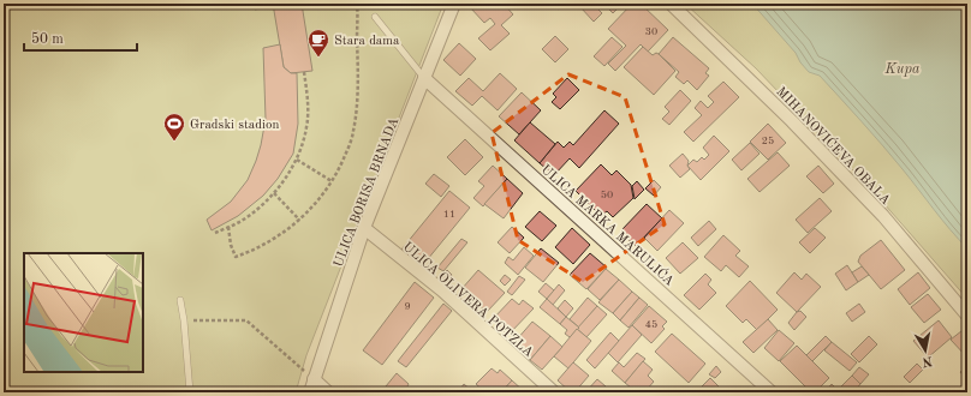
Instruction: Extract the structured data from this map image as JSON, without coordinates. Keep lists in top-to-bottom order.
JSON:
{
  "streets": {
    "street": [
      "MIHANOVIĆEVA OBALA",
      "ULICA BORISA BRNADA",
      "ULICA MARKA MARULIĆA",
      "ULICA OLIVERA POTZLA"
    ]
  },
  "crossings": [
    ["ULICA BORISA BRNADA", "ULICA MARKA MARULIĆA"],
    ["ULICA BORISA BRNADA", "ULICA OLIVERA POTZLA"]
  ],
  "water": ["Kupa"],
  "places": {
    "cafe": ["Stara dama"],
    "sports": ["Gradski stadion"]
  },
  "house_numbers": [
    "30",
    "25",
    "50",
    "11",
    "9",
    "45"
  ],
  "scale_bar": "50 m",
  "north": "bottom"
}
